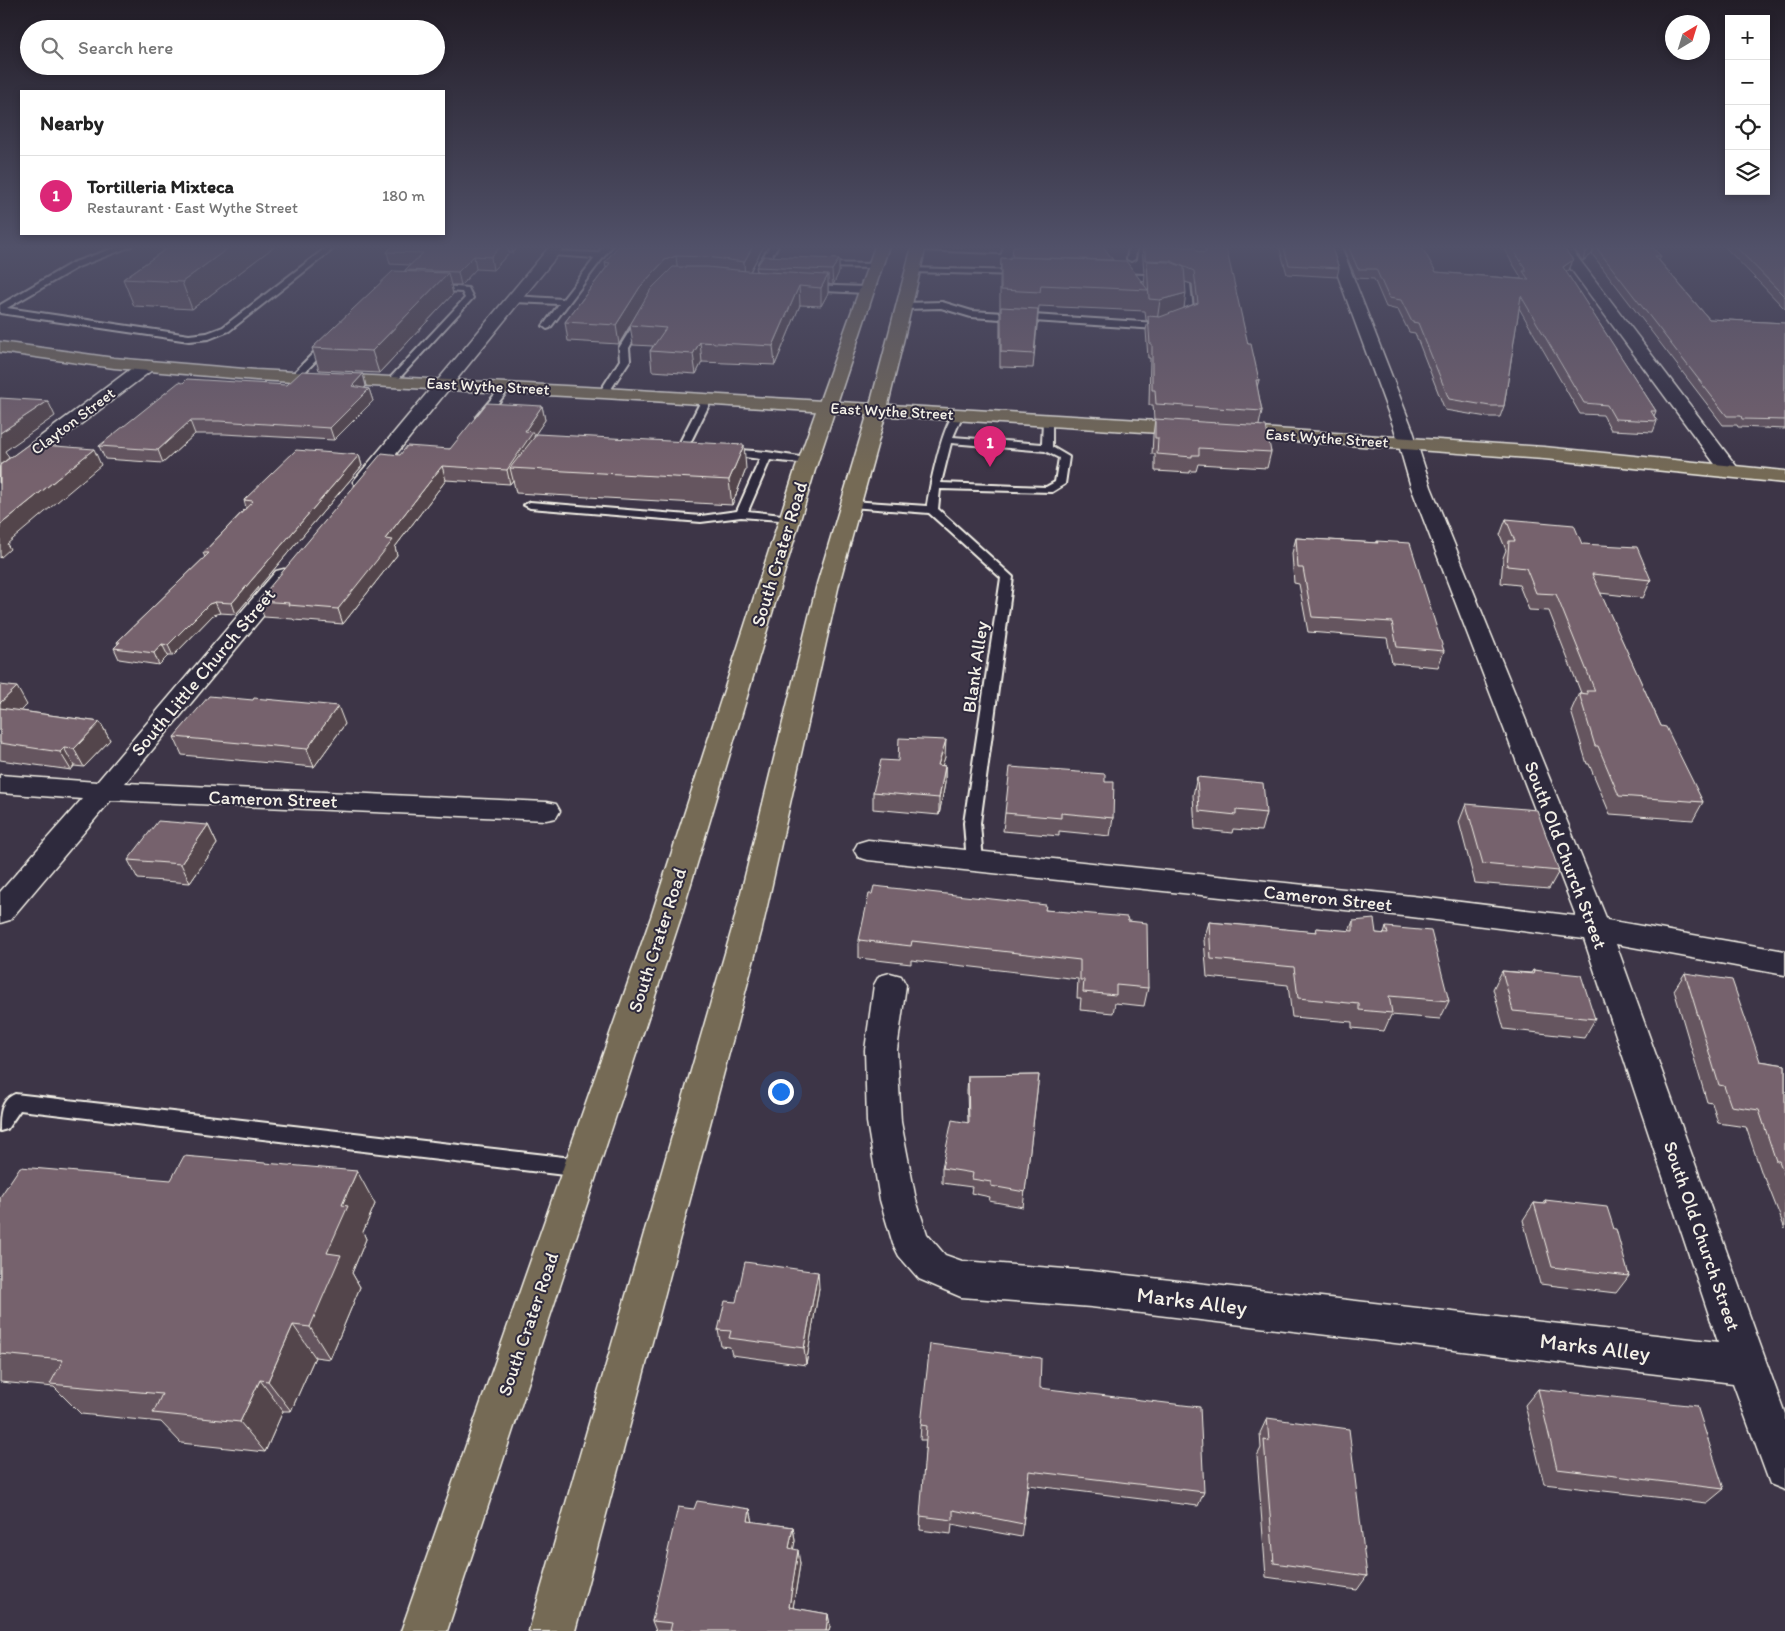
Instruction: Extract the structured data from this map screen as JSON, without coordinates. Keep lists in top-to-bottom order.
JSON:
{
  "streets": {
    "main road": ["East Wythe Street", "South Crater Road"],
    "street": [
      "Clayton Street",
      "South Little Church Street",
      "Cameron Street",
      "South Old Church Street",
      "Marks Alley"
    ],
    "lane": ["Blank Alley"]
  },
  "crossings": [
    ["East Wythe Street", "Clayton Street"],
    ["East Wythe Street", "South Crater Road"],
    ["East Wythe Street", "South Old Church Street"],
    ["Blank Alley", "Cameron Street"],
    ["South Little Church Street", "Cameron Street"],
    ["Cameron Street", "South Old Church Street"],
    ["South Old Church Street", "Marks Alley"]
  ],
  "north": "top right",
  "page": {
    "map_buttons": ["+", "−"],
    "search": "Search here",
    "heading": "Nearby",
    "list": [
      {
        "mark": "1",
        "name": "Tortilleria Mixteca",
        "note": "Restaurant · East Wythe Street",
        "value": "180 m"
      }
    ],
    "pins": "1"
  }
}
